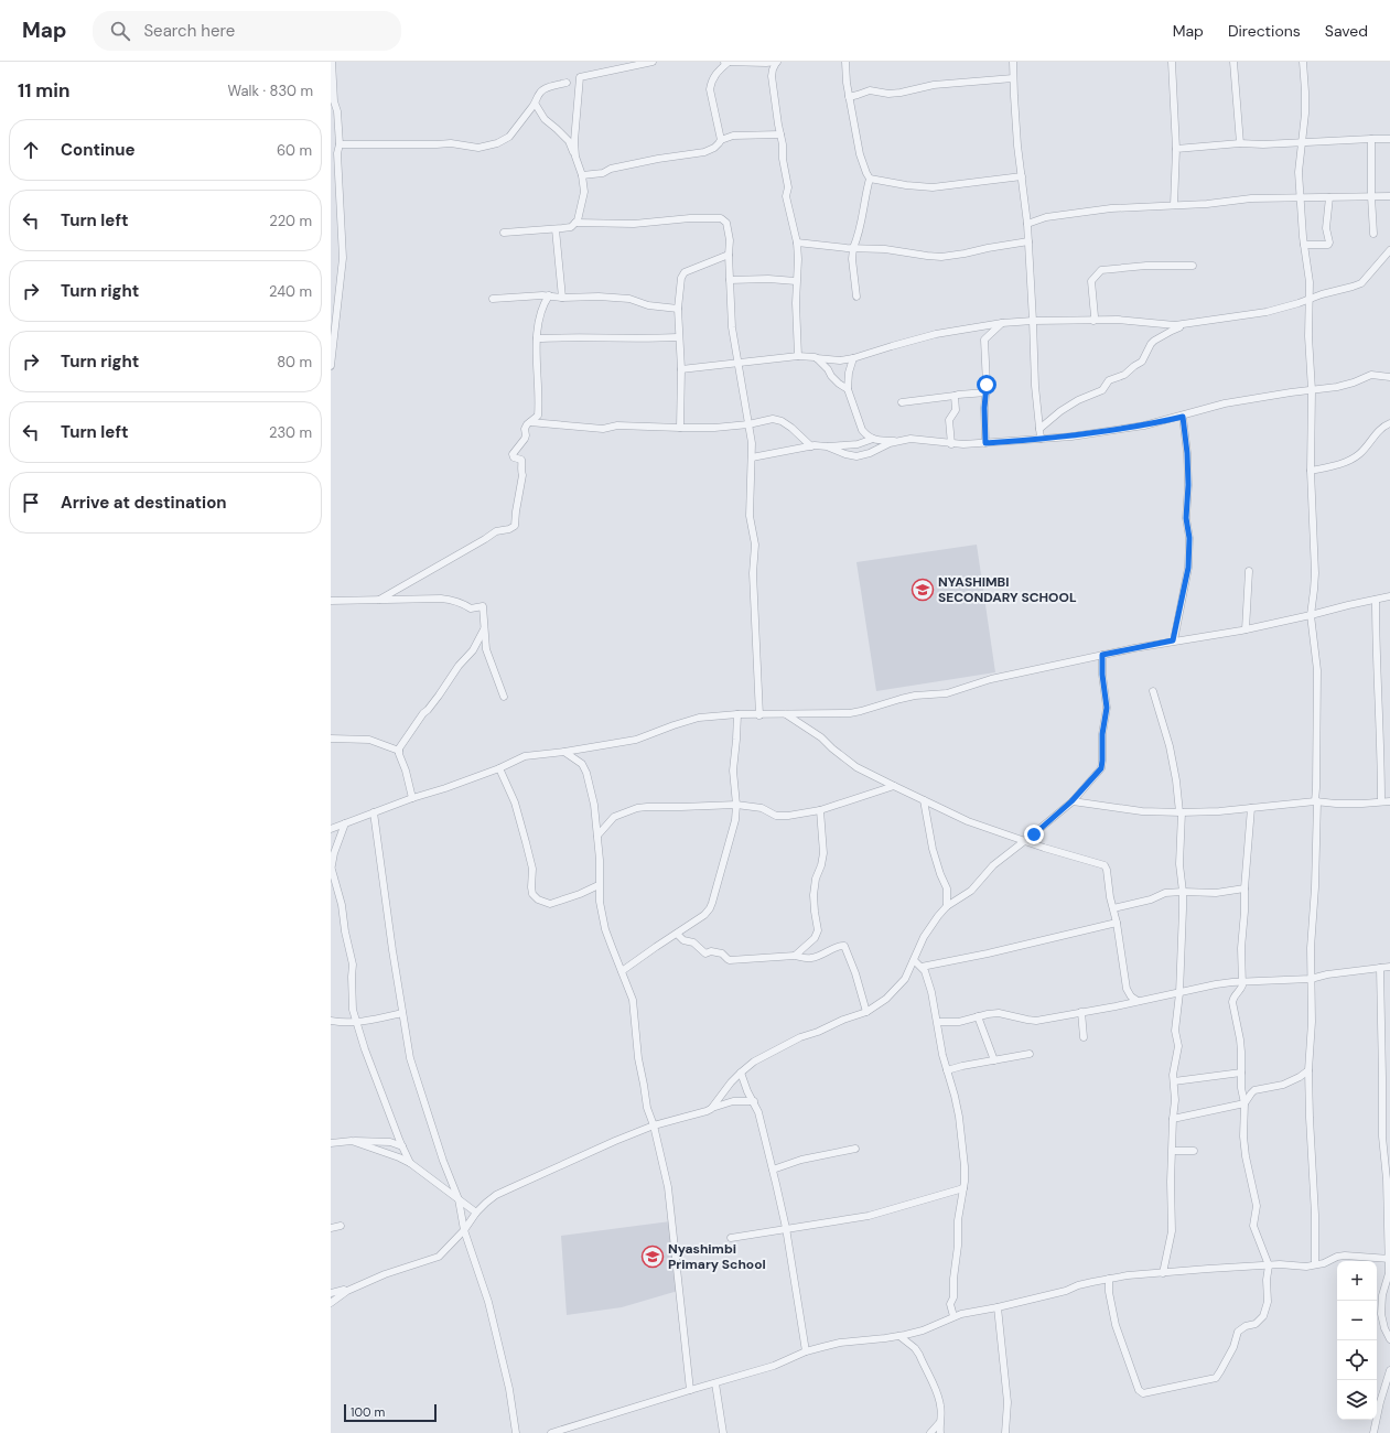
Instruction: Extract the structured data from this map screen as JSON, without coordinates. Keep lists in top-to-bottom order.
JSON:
{
  "places": {
    "school or university": ["NYASHIMBI SECONDARY SCHOOL", "Nyashimbi Primary School"]
  },
  "scale_bar": "100 m",
  "page": {
    "header": "Map",
    "search": "Search here",
    "nav": ["Map", "Directions", "Saved"],
    "heading": ["11 min", "Walk · 830 m"],
    "list": [
      ["Continue", "60 m"],
      ["Turn left", "220 m"],
      ["Turn right", "240 m"],
      ["Turn right", "80 m"],
      ["Turn left", "230 m"],
      "Arrive at destination"
    ],
    "map_buttons": ["+", "−"],
    "scale": "100 m"
  }
}
